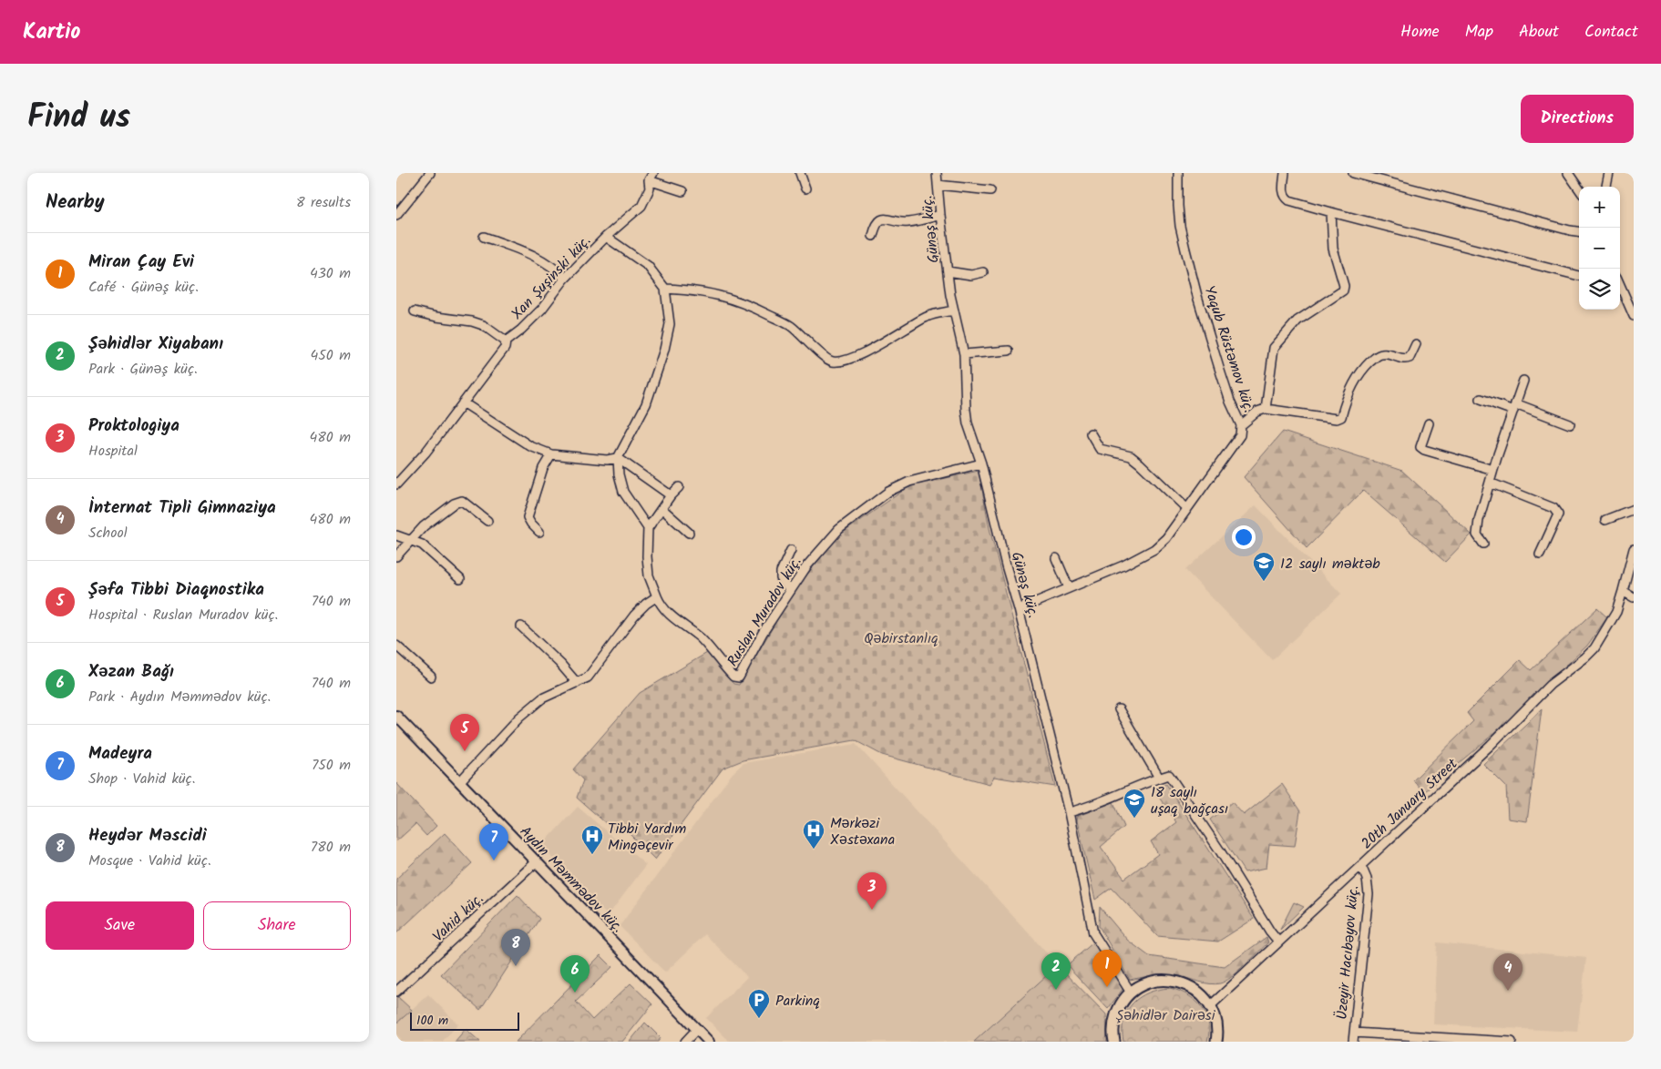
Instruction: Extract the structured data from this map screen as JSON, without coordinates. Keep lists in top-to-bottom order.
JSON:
{
  "streets": {
    "street": [
      "Günəş küç.",
      "Xan Şuşinski küç.",
      "Yaqub Rüstəmov küç.",
      "Ruslan Muradov küç.",
      "20th January Street",
      "Aydın Məmmədov küç.",
      "Vahid küç.",
      "Üzeyir Hacıbəyov küç."
    ]
  },
  "crossings": [
    ["Günəş küç.", "Yaqub Rüstəmov küç."],
    ["Günəş küç.", "Ruslan Muradov küç."],
    ["20th January Street", "Üzeyir Hacıbəyov küç."],
    ["Aydın Məmmədov küç.", "Vahid küç."]
  ],
  "parks": ["Qəbirstanlıq", "Şəhidlər Dairəsi"],
  "places": {
    "school or university": ["12 saylı məktəb", "18 saylı uşaq bağçası"],
    "hospital": ["Mərkəzi Xəstəxana", "Tibbi Yardım Mingəçevir"],
    "parking": ["Parkinq"]
  },
  "scale_bar": "100 m",
  "page": {
    "header": "Kartio",
    "nav": [
      "Home",
      "Map",
      "About",
      "Contact"
    ],
    "title": "Find us",
    "buttons": [
      "Directions",
      ["Save", "Share"]
    ],
    "heading": ["Nearby", "8 results"],
    "map_buttons": ["+", "−"],
    "list": [
      {
        "mark": "1",
        "name": "Miran Çay Evi",
        "note": "Café · Günəş küç.",
        "value": "430 m"
      },
      {
        "mark": "2",
        "name": "Şəhidlər Xiyabanı",
        "note": "Park · Günəş küç.",
        "value": "450 m"
      },
      {
        "mark": "3",
        "name": "Proktologiya",
        "note": "Hospital",
        "value": "480 m"
      },
      {
        "mark": "4",
        "name": "İnternat Tipli Gimnaziya",
        "note": "School",
        "value": "480 m"
      },
      {
        "mark": "5",
        "name": "Şəfa Tibbi Diaqnostika",
        "note": "Hospital · Ruslan Muradov küç.",
        "value": "740 m"
      },
      {
        "mark": "6",
        "name": "Xəzan Bağı",
        "note": "Park · Aydın Məmmədov küç.",
        "value": "740 m"
      },
      {
        "mark": "7",
        "name": "Madeyra",
        "note": "Shop · Vahid küç.",
        "value": "750 m"
      },
      {
        "mark": "8",
        "name": "Heydər Məscidi",
        "note": "Mosque · Vahid küç.",
        "value": "780 m"
      }
    ],
    "pins": [
      "5",
      "7",
      "3",
      "8",
      "1",
      "2",
      "4",
      "6"
    ],
    "scale": "100 m"
  }
}
